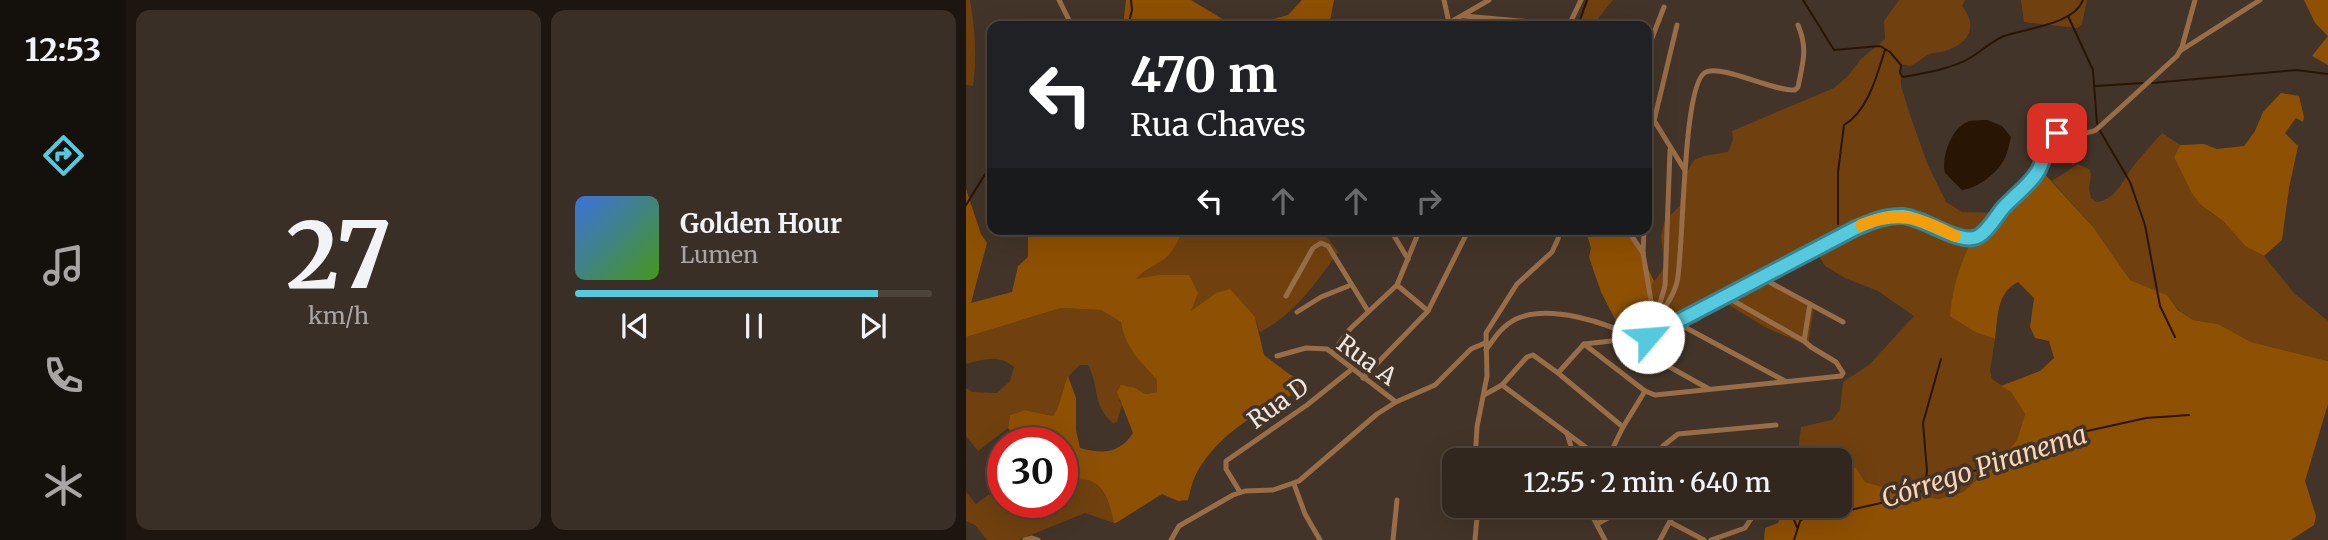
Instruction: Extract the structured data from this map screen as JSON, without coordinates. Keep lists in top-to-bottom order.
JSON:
{
  "streets": {
    "street": ["Rua A", "Rua D"]
  },
  "crossings": [
    ["Rua A", "Rua D"]
  ],
  "water": ["Córrego Piranema"],
  "page": {
    "tabs": "12:53",
    "tile": ["27", "km/h"],
    "turn": ["470 m", "Rua Chaves"],
    "song": ["Golden Hour", "Lumen"],
    "limit": "30",
    "trip": "12:55 · 2 min · 640 m"
  }
}
